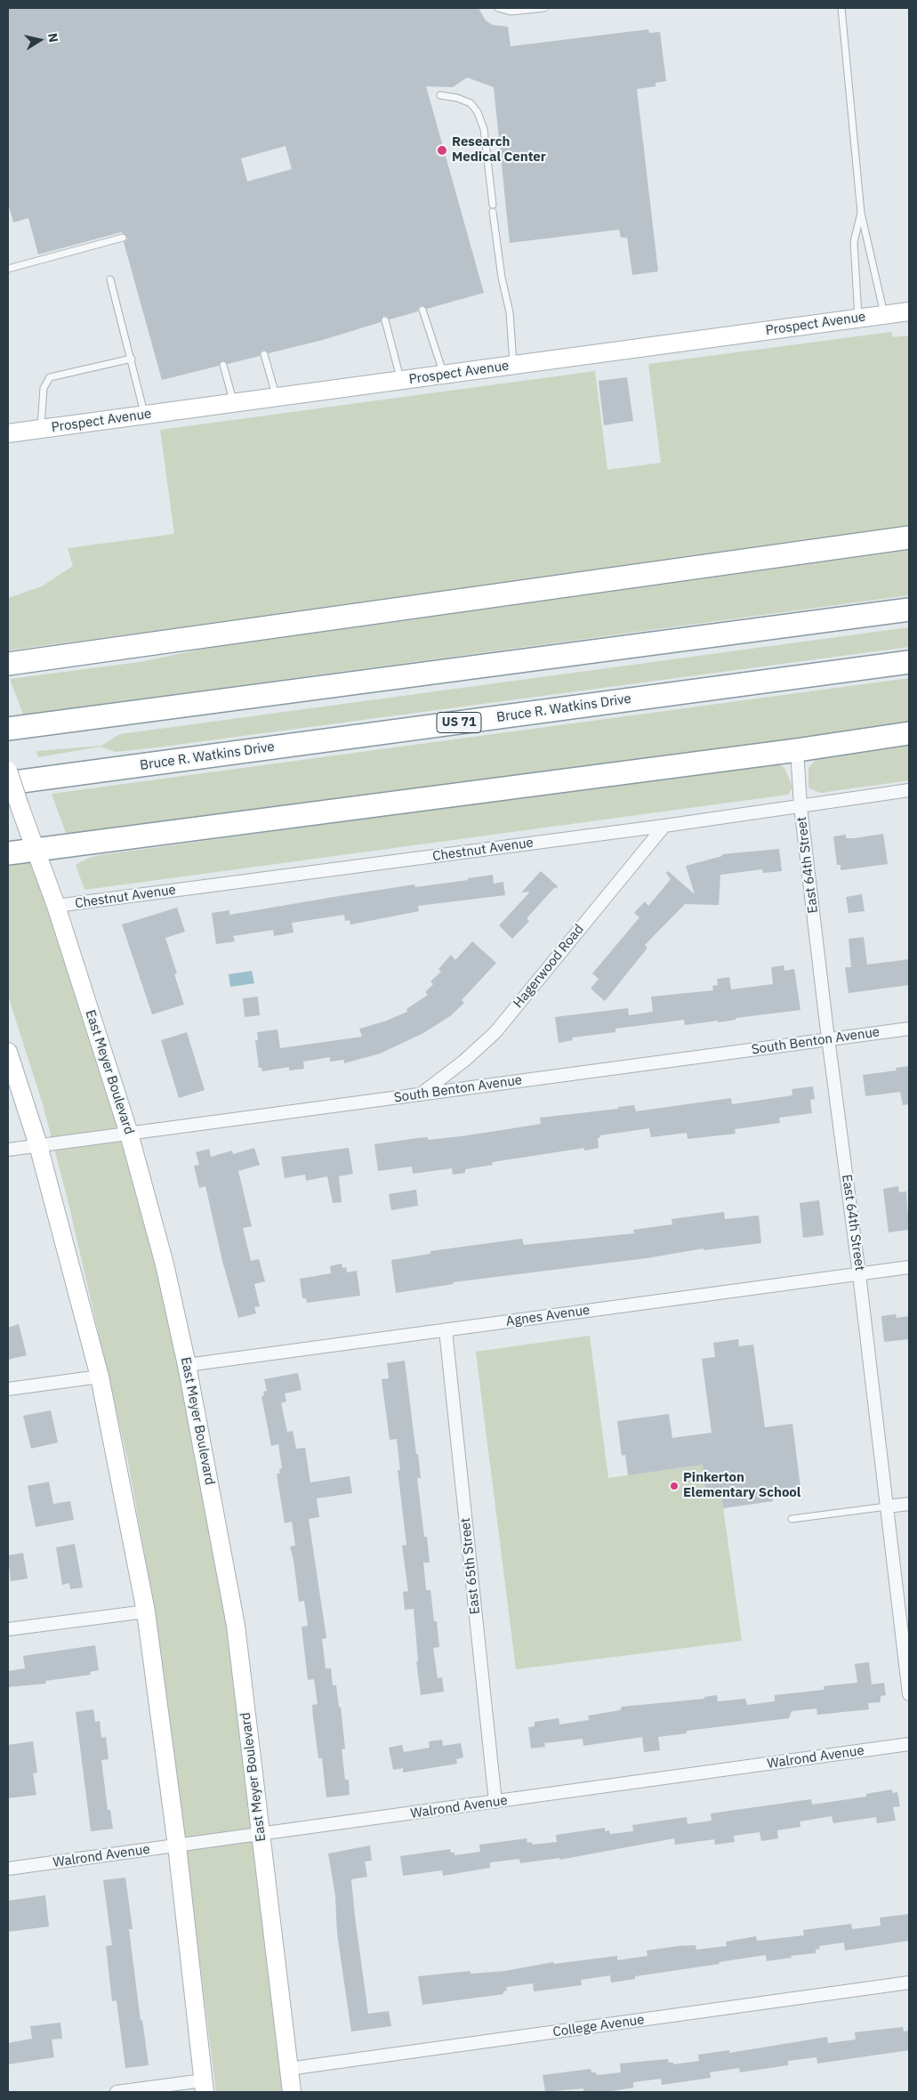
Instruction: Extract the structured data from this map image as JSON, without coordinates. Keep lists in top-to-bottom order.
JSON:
{
  "streets": {
    "highway": ["Bruce R. Watkins Drive", "US 71"],
    "main road": ["Prospect Avenue", "East Meyer Boulevard"],
    "street": [
      "Chestnut Avenue",
      "East 64th Street",
      "Hagerwood Road",
      "South Benton Avenue",
      "Agnes Avenue",
      "East 65th Street",
      "Walrond Avenue",
      "College Avenue"
    ]
  },
  "crossings": [
    ["Chestnut Avenue", "East 64th Street"],
    ["Chestnut Avenue", "Hagerwood Road"],
    ["Chestnut Avenue", "East Meyer Boulevard"],
    ["East 64th Street", "South Benton Avenue"],
    ["East 64th Street", "Agnes Avenue"],
    ["Hagerwood Road", "South Benton Avenue"],
    ["South Benton Avenue", "East Meyer Boulevard"],
    ["East Meyer Boulevard", "Agnes Avenue"],
    ["East Meyer Boulevard", "Walrond Avenue"],
    ["East Meyer Boulevard", "College Avenue"],
    ["Agnes Avenue", "East 65th Street"],
    ["East 65th Street", "Walrond Avenue"]
  ],
  "places": ["Research Medical Center", "Pinkerton Elementary School"],
  "north": "right"
}
